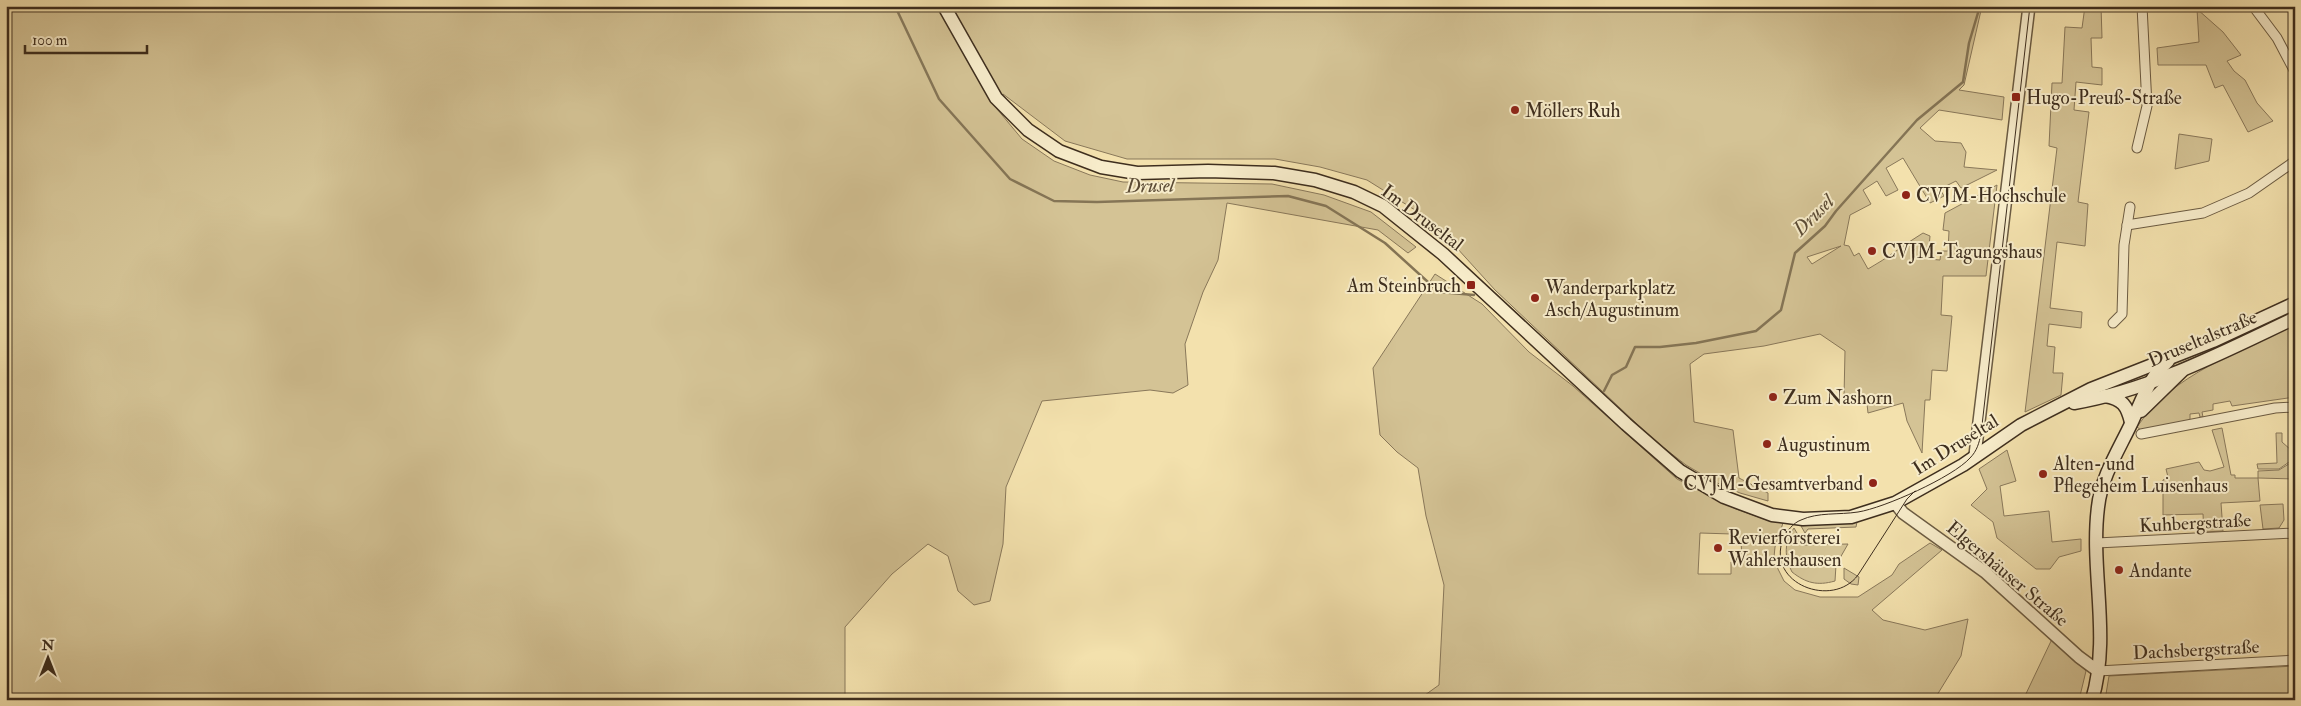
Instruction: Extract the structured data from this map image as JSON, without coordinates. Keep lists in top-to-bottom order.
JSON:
{
  "streets": {
    "main road": ["Im Druseltal", "Druseltalstraße"],
    "street": ["Kuhbergstraße", "Elgershäuser Straße", "Dachsbergstraße"]
  },
  "crossings": [
    ["Im Druseltal", "Druseltalstraße"],
    ["Im Druseltal", "Elgershäuser Straße"],
    ["Elgershäuser Straße", "Dachsbergstraße"]
  ],
  "water": ["Drusel"],
  "places": {
    "transit": ["Hugo-Preuß-Straße", "Am Steinbruch"],
    "other": [
      "Möllers Ruh",
      "CVJM-Hochschule",
      "CVJM-Tagungshaus",
      "Wanderparkplatz Asch/Augustinum",
      "Zum Nashorn",
      "Augustinum",
      "Alten- und Pflegeheim Luisenhaus",
      "CVJM-Gesamtverband",
      "Revierförsterei Wahlershausen",
      "Andante"
    ]
  },
  "scale_bar": "100 m",
  "north": "top"
}
